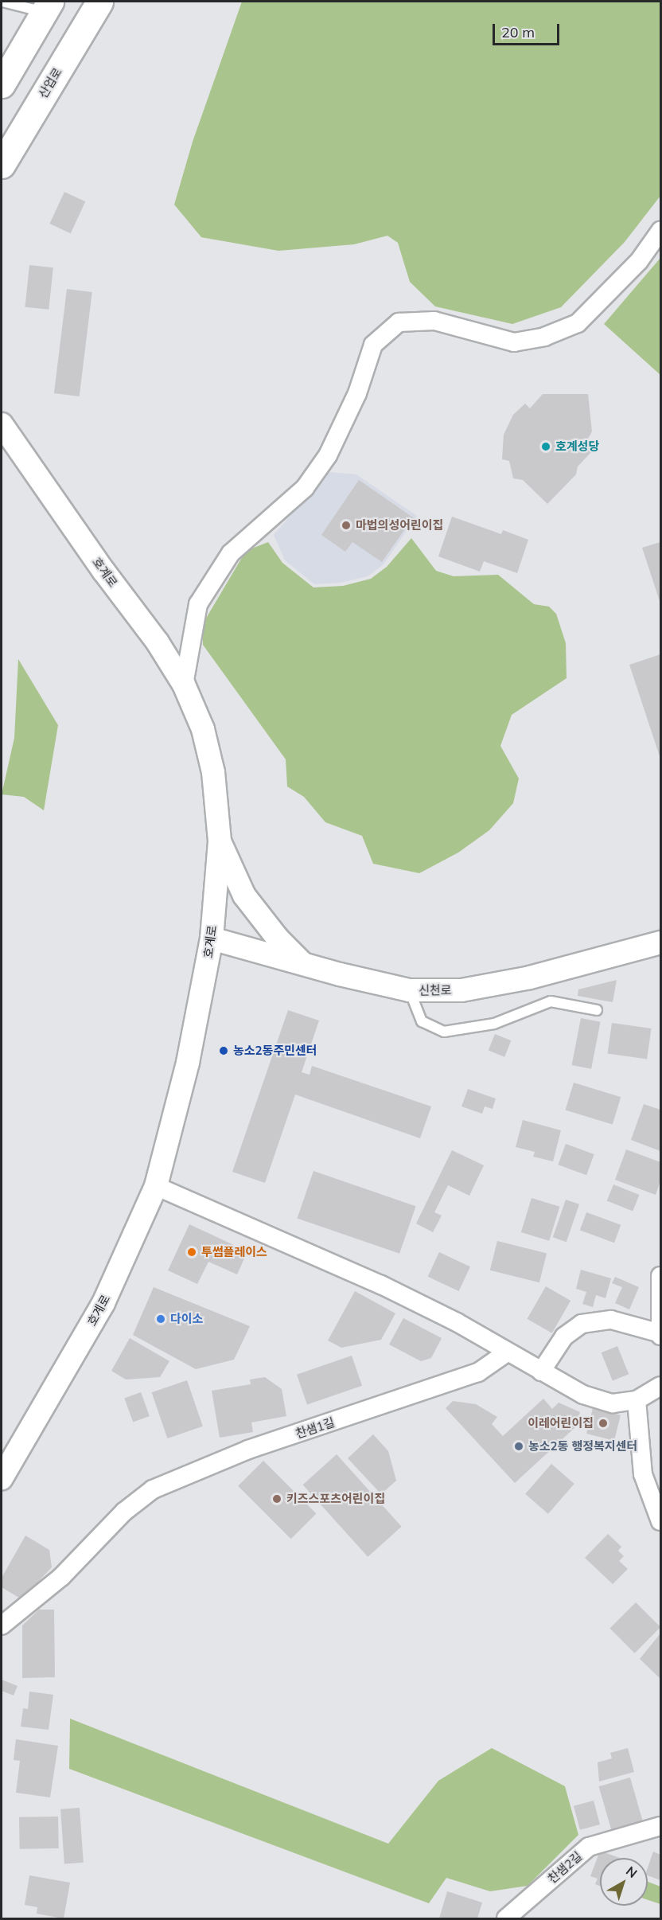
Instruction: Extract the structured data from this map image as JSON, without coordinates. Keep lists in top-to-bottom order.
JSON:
{
  "streets": {
    "main road": ["산업로"],
    "street": [
      "호계로",
      "신천로",
      "찬샘1길",
      "찬샘2길"
    ]
  },
  "crossings": [
    ["호계로", "신천로"]
  ],
  "places": [
    "호계성당",
    "마법의성어린이집",
    "농소2동주민센터",
    "투썸플레이스",
    "다이소",
    "이레어린이집",
    "농소2동 행정복지센터",
    "키즈스포츠어린이집"
  ],
  "scale_bar": "20 m",
  "north": "top right"
}
